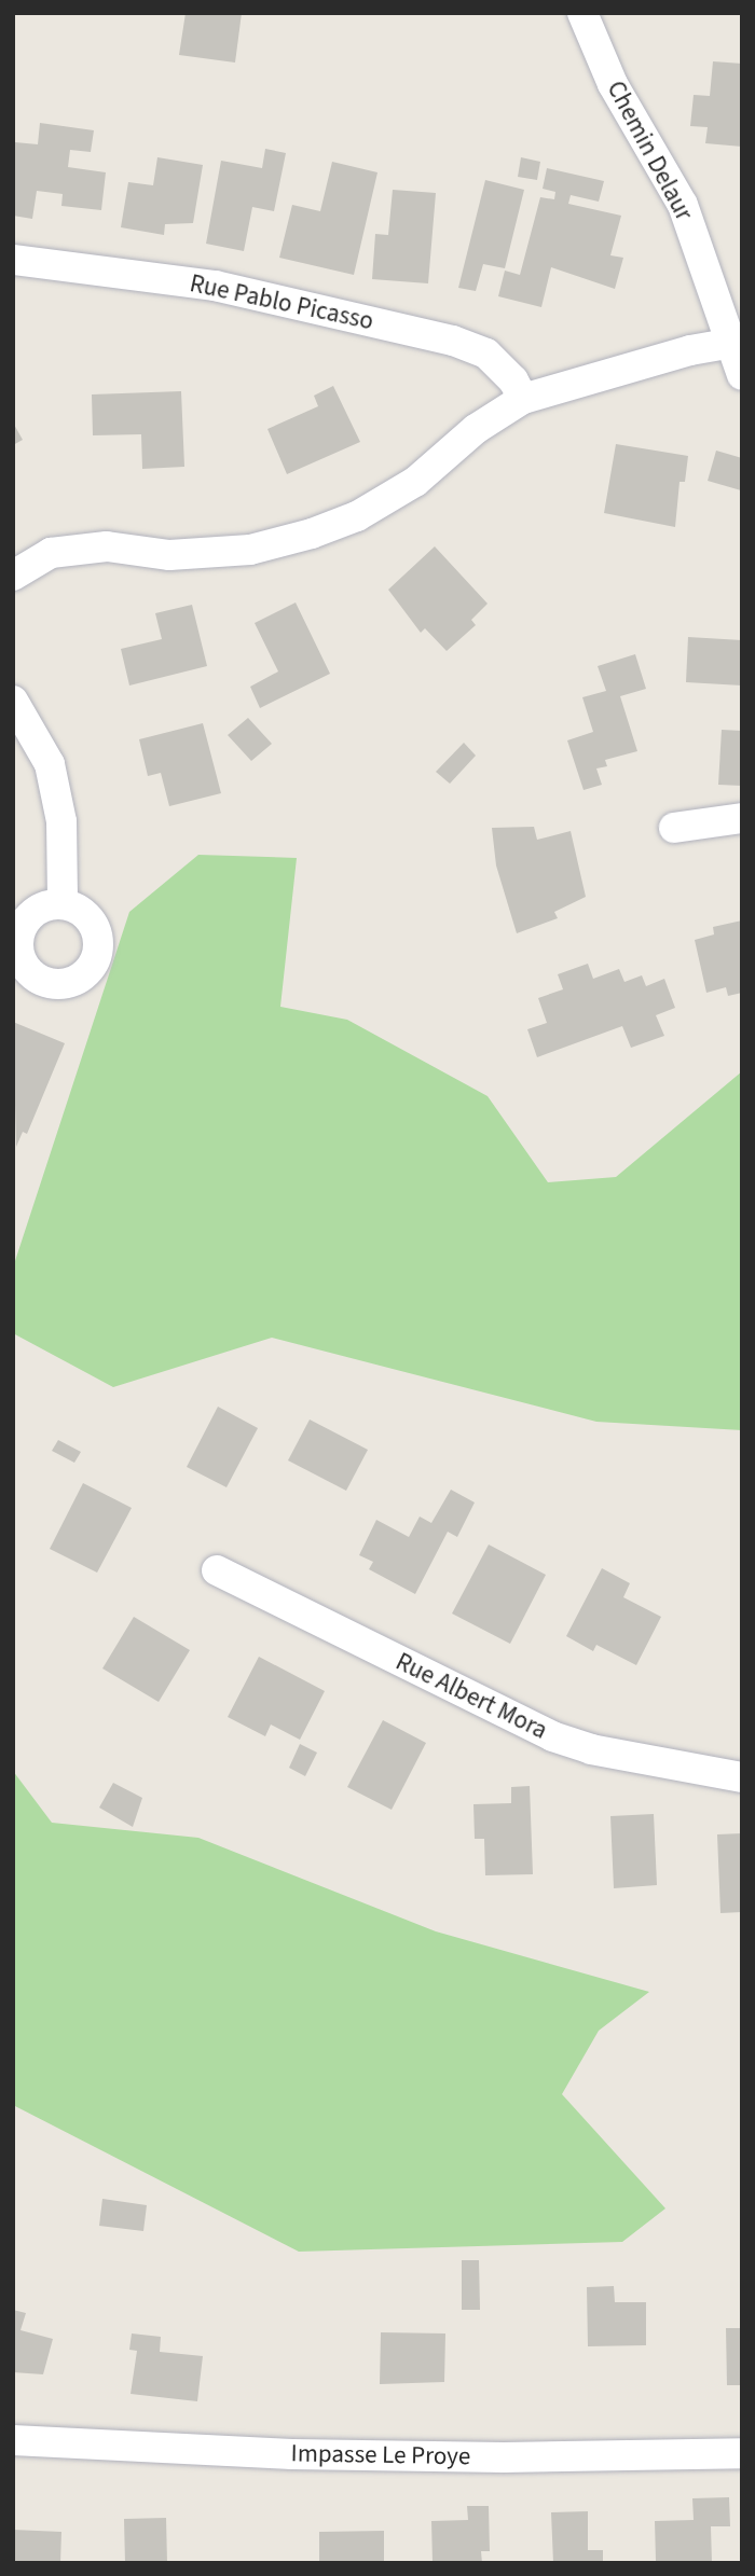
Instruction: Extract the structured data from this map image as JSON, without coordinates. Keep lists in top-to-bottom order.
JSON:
{
  "streets": {
    "street": [
      "Chemin Delaur",
      "Rue Pablo Picasso",
      "Rue Albert Mora",
      "Impasse Le Proye"
    ]
  }
}
